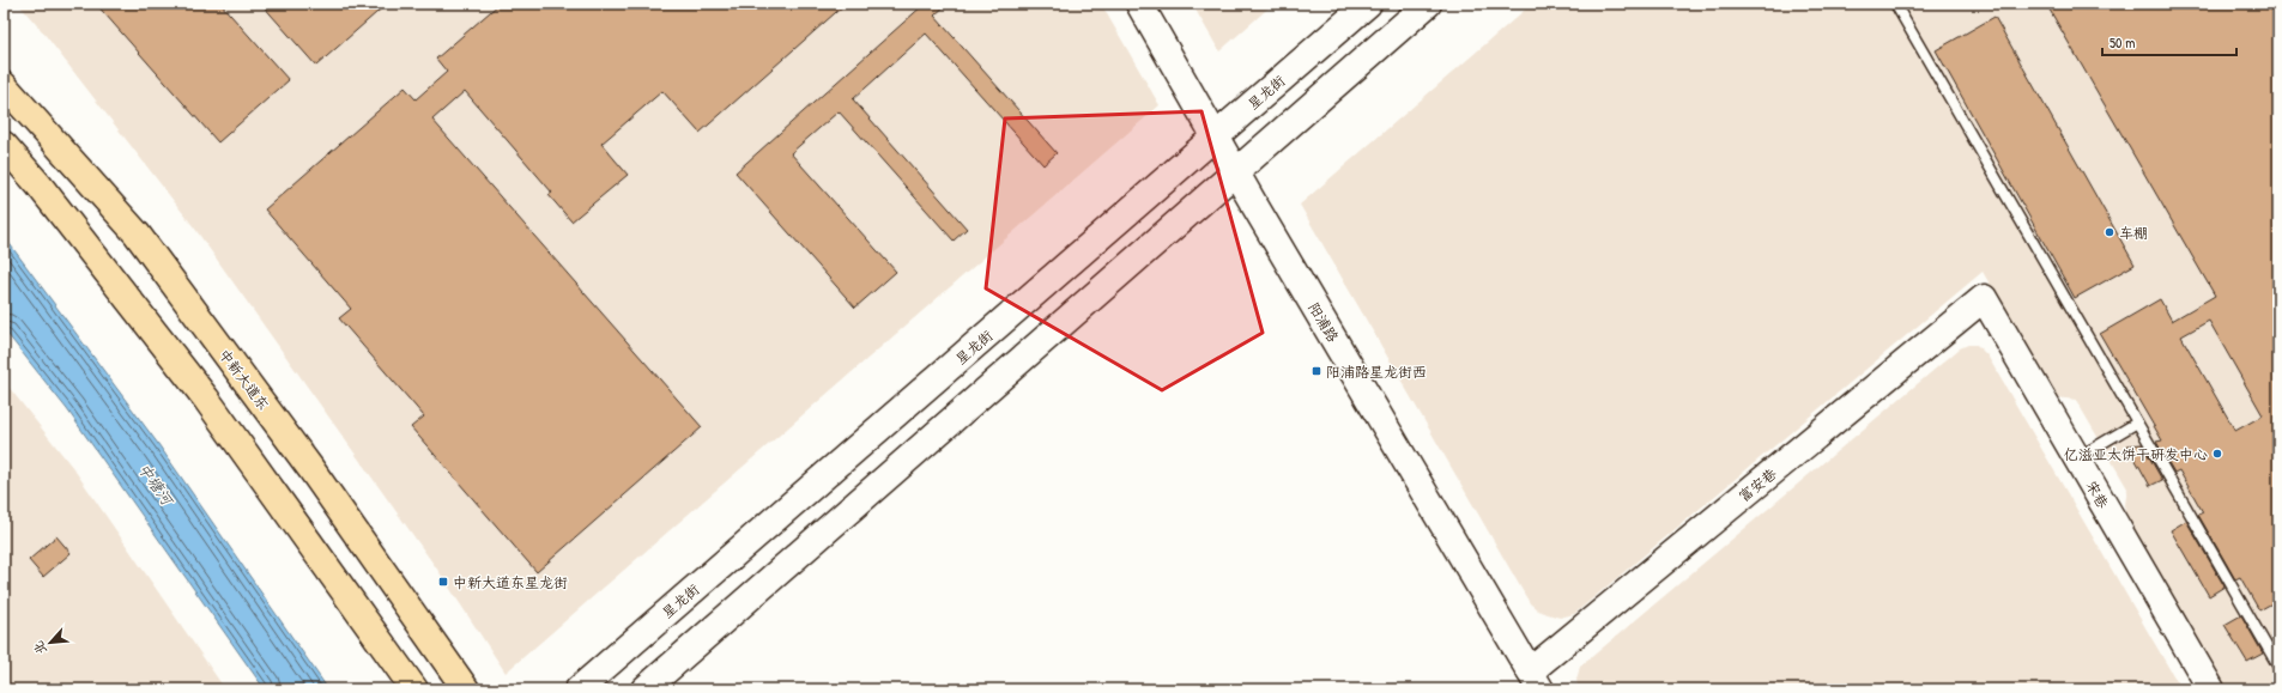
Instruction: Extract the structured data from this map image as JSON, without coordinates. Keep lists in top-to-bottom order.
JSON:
{
  "streets": {
    "main road": [
      "星龙街",
      "阳浦路",
      "中新大道东",
      "富安巷",
      "宋巷"
    ]
  },
  "crossings": [
    ["星龙街", "阳浦路"],
    ["阳浦路", "富安巷"],
    ["富安巷", "宋巷"]
  ],
  "water": ["中塘河"],
  "places": {
    "other": ["车棚", "亿滋亚太饼干研发中心"],
    "transit": ["阳浦路星龙街西", "中新大道东星龙街"]
  },
  "scale_bar": "50 m",
  "north": "bottom left"
}
